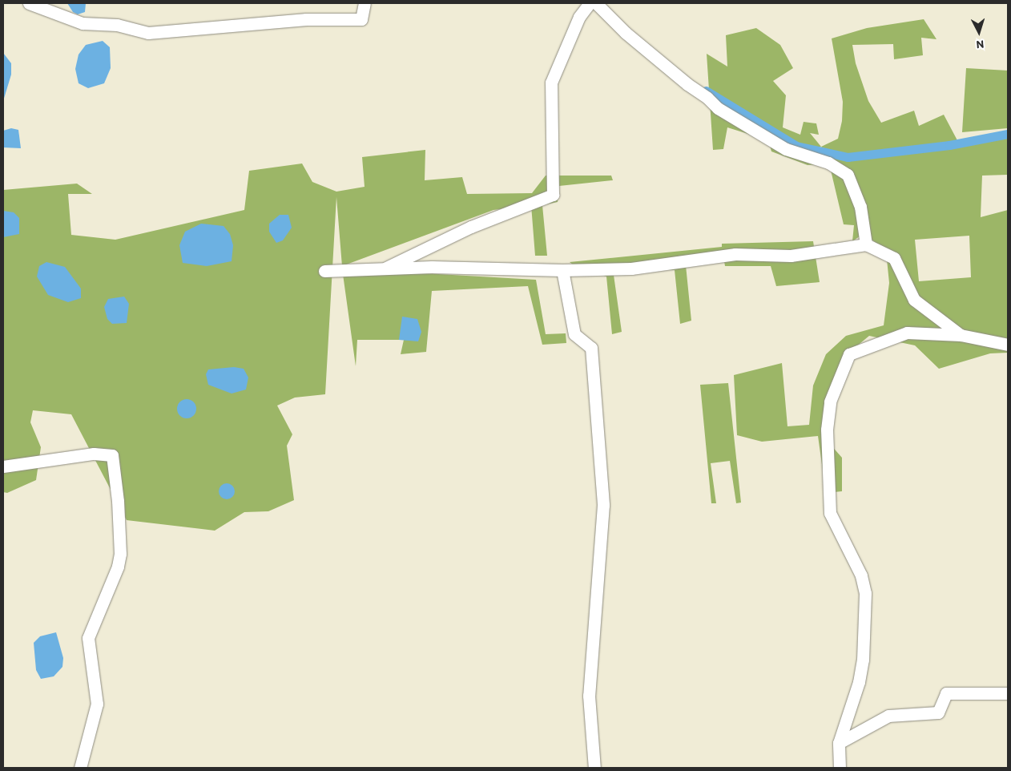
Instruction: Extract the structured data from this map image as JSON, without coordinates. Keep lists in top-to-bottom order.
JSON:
{
  "north": "bottom"
}
